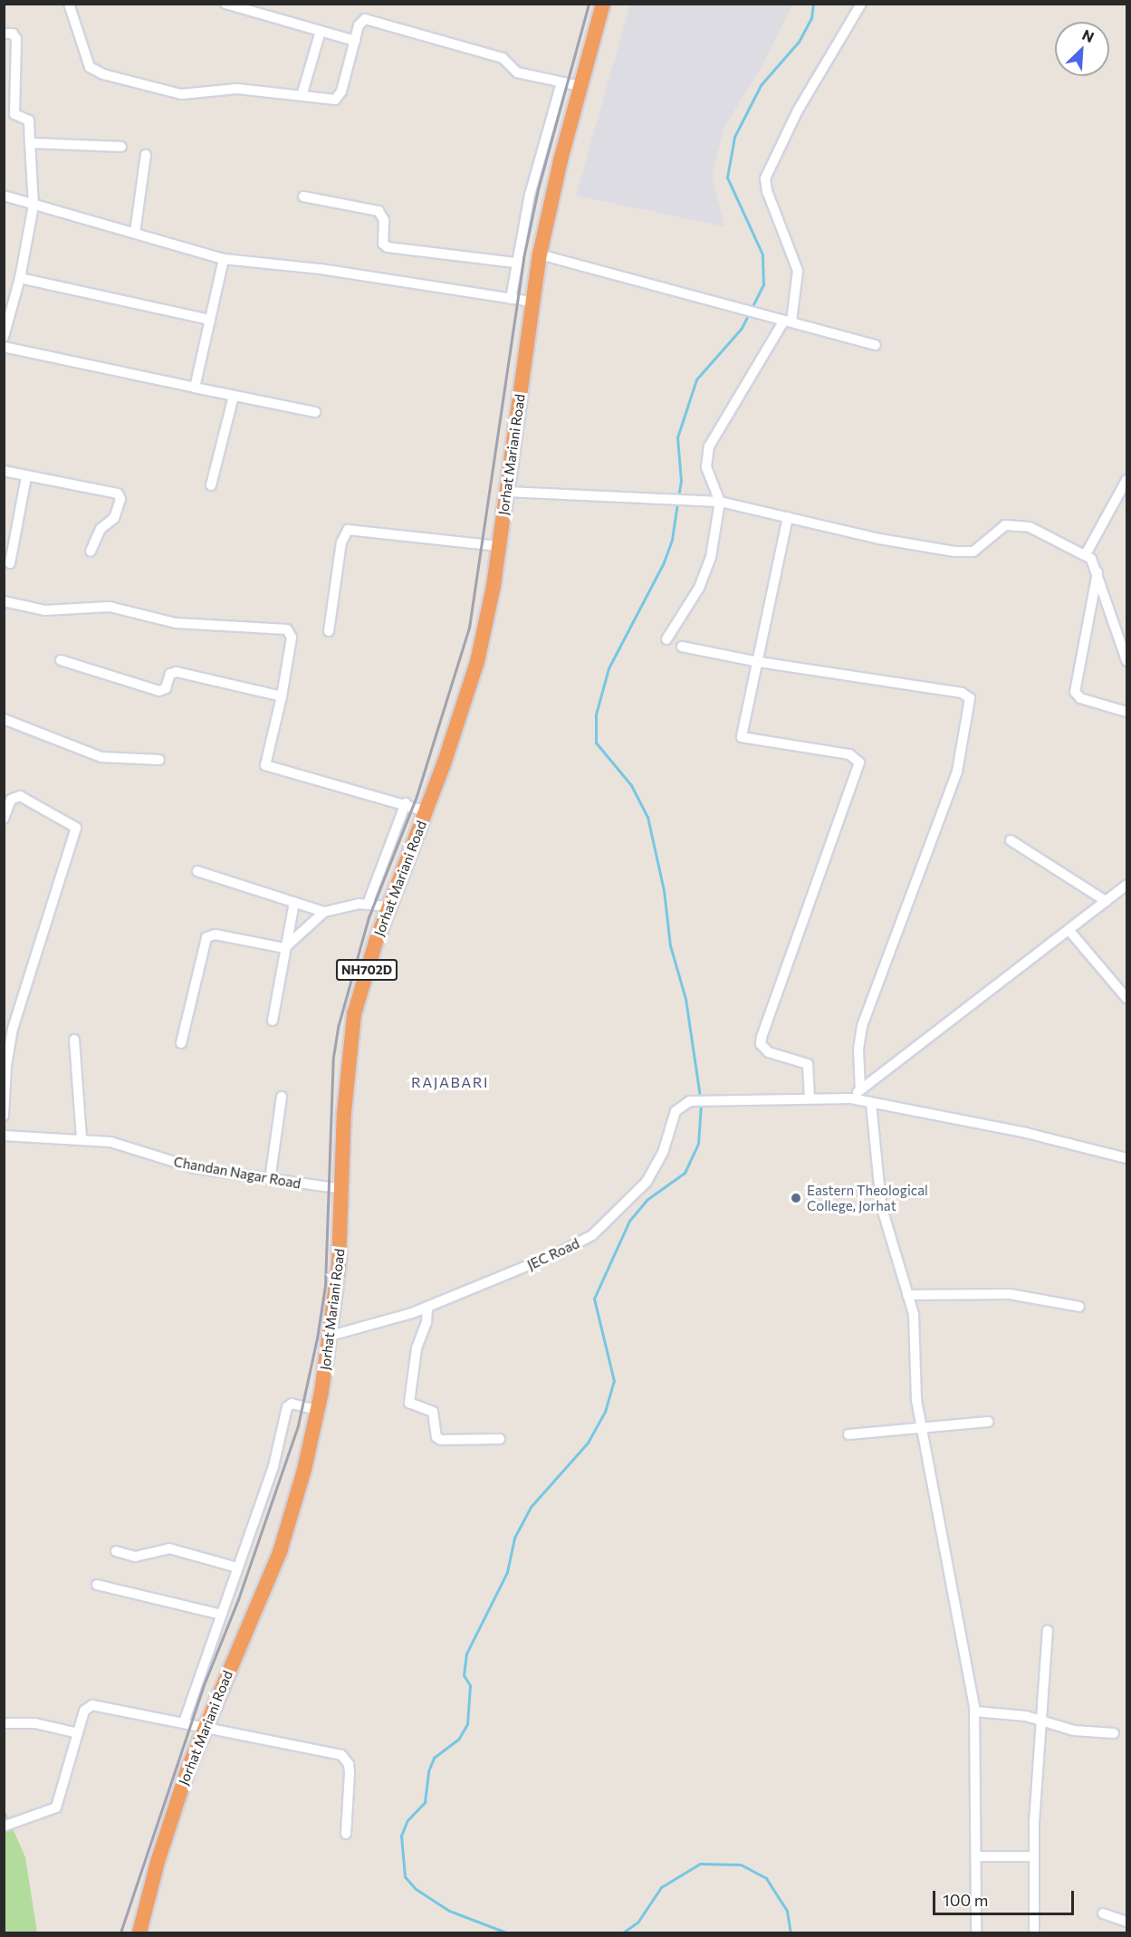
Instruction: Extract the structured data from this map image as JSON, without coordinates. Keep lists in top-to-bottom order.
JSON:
{
  "streets": {
    "highway": ["Jorhat Mariani Road", "NH702D"],
    "street": ["Chandan Nagar Road", "JEC Road"]
  },
  "crossings": [
    ["Jorhat Mariani Road", "Chandan Nagar Road"],
    ["Jorhat Mariani Road", "JEC Road"]
  ],
  "districts": ["RAJABARI"],
  "places": ["Eastern Theological College, Jorhat"],
  "scale_bar": "100 m",
  "north": "top right"
}
